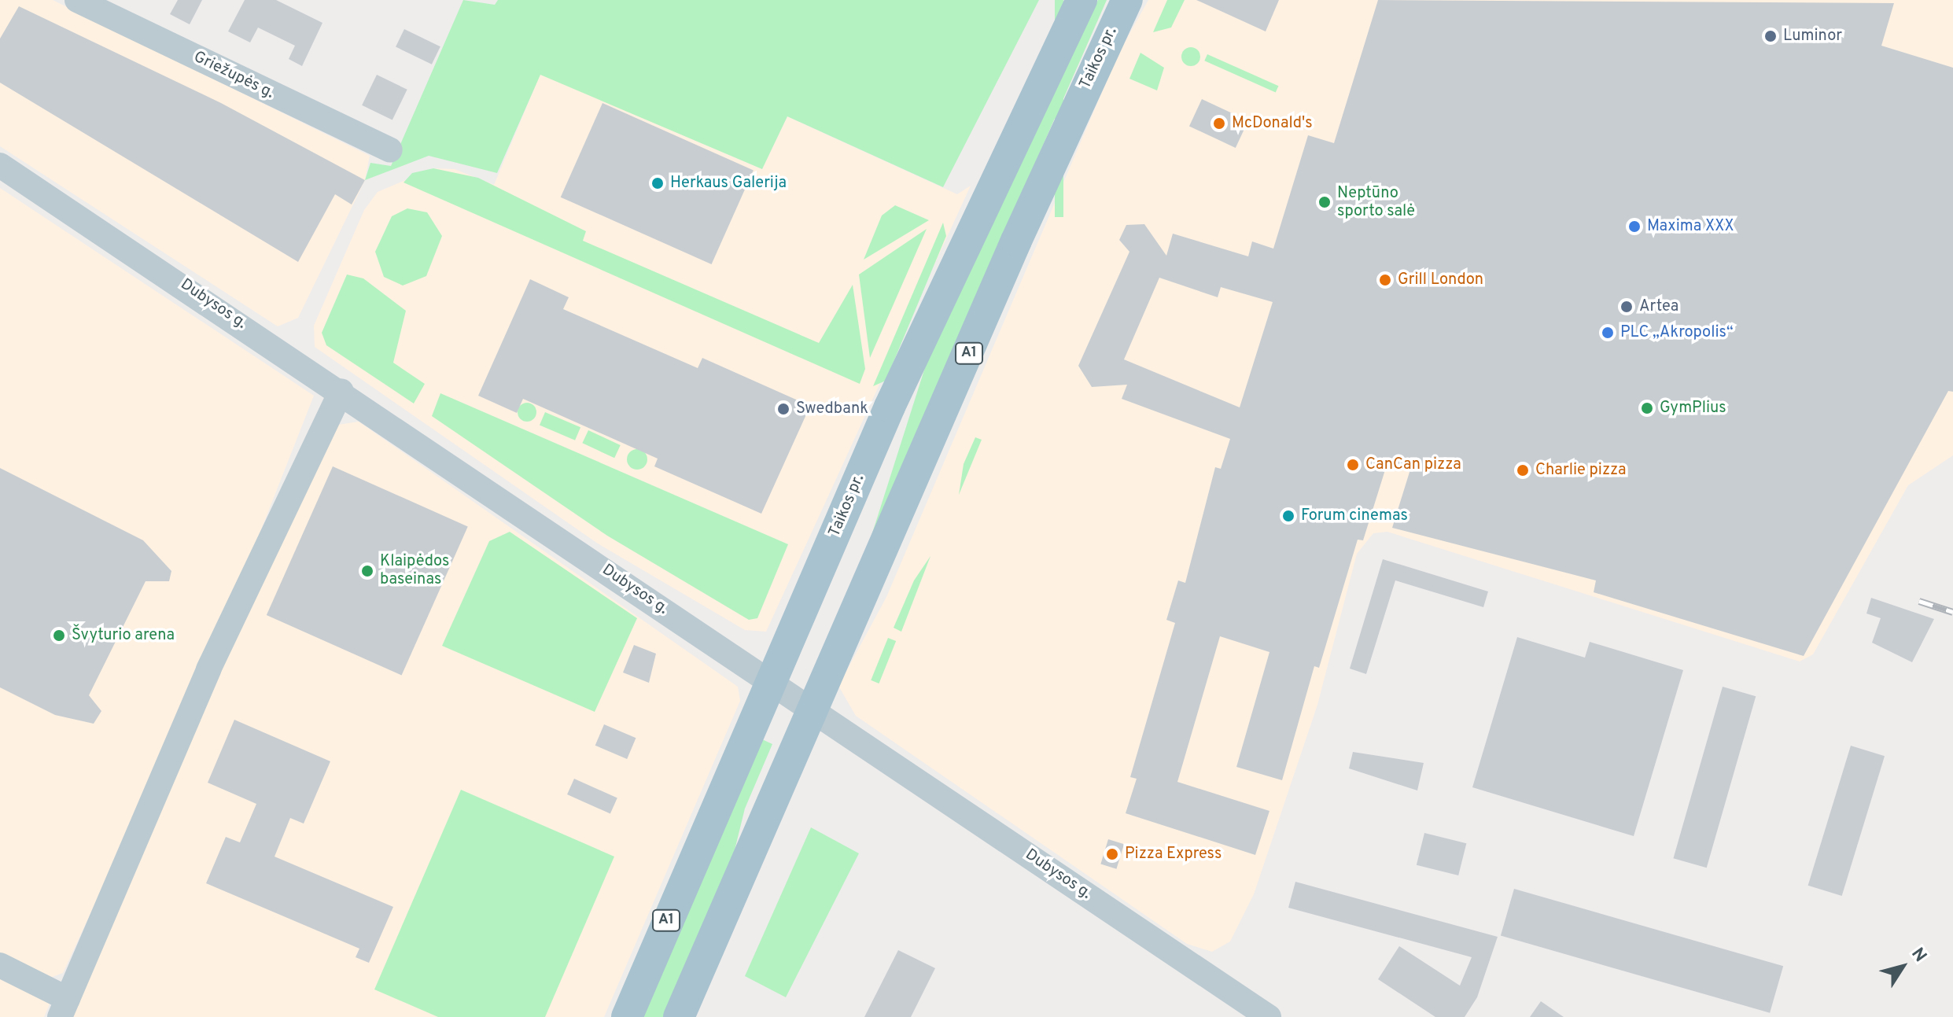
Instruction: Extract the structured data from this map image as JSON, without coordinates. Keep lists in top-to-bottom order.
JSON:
{
  "streets": {
    "main road": ["Taikos pr.", "A1"],
    "street": ["Griežupės g.", "Dubysos g."]
  },
  "crossings": [
    ["Taikos pr.", "Dubysos g."]
  ],
  "places": [
    "Luminor",
    "McDonald's",
    "Herkaus Galerija",
    "Neptūno sporto salė",
    "Maxima XXX",
    "Grill London",
    "Artea",
    "PLC „Akropolis“",
    "GymPlius",
    "Swedbank",
    "CanCan pizza",
    "Charlie pizza",
    "Forum cinemas",
    "Klaipėdos baseinas",
    "Švyturio arena",
    "Pizza Express"
  ],
  "north": "top right"
}
